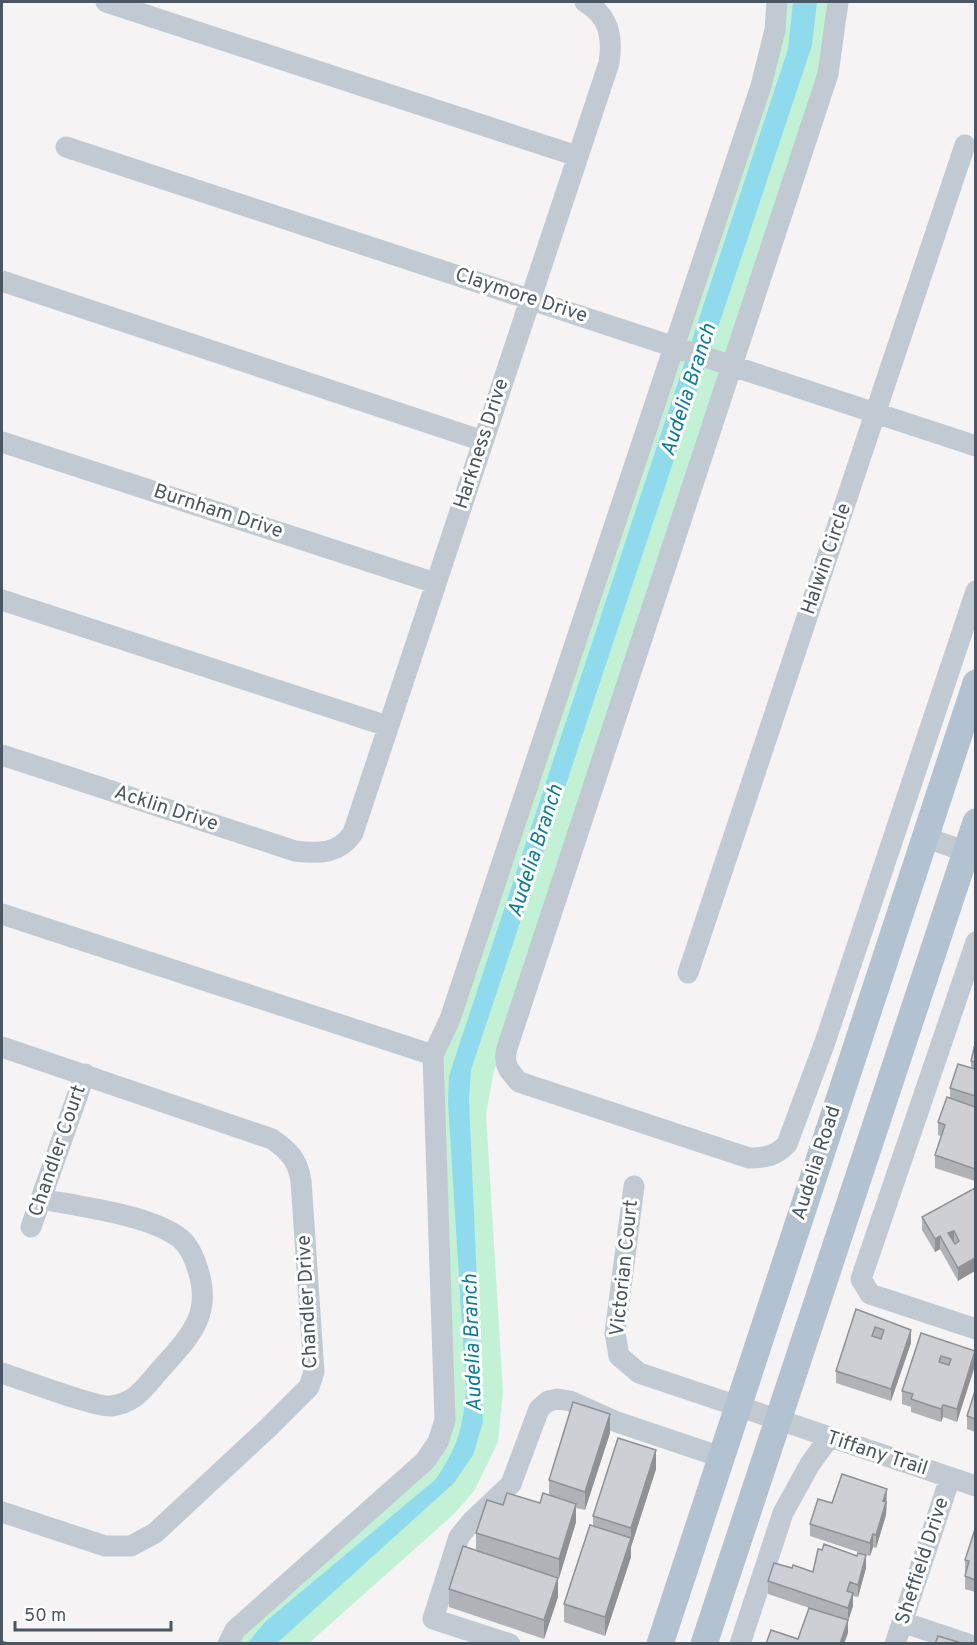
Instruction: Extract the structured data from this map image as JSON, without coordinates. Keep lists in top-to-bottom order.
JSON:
{
  "streets": {
    "main road": ["Audelia Road"],
    "street": [
      "Claymore Drive",
      "Harkness Drive",
      "Burnham Drive",
      "Halwin Circle",
      "Acklin Drive",
      "Chandler Court",
      "Victorian Court",
      "Chandler Drive",
      "Tiffany Trail",
      "Sheffield Drive"
    ]
  },
  "crossings": [
    ["Claymore Drive", "Harkness Drive"],
    ["Claymore Drive", "Halwin Circle"],
    ["Harkness Drive", "Burnham Drive"],
    ["Harkness Drive", "Acklin Drive"],
    ["Chandler Court", "Chandler Drive"],
    ["Audelia Road", "Victorian Court"],
    ["Victorian Court", "Tiffany Trail"],
    ["Tiffany Trail", "Sheffield Drive"]
  ],
  "water": ["Audelia Branch"],
  "scale_bar": "50 m"
}
